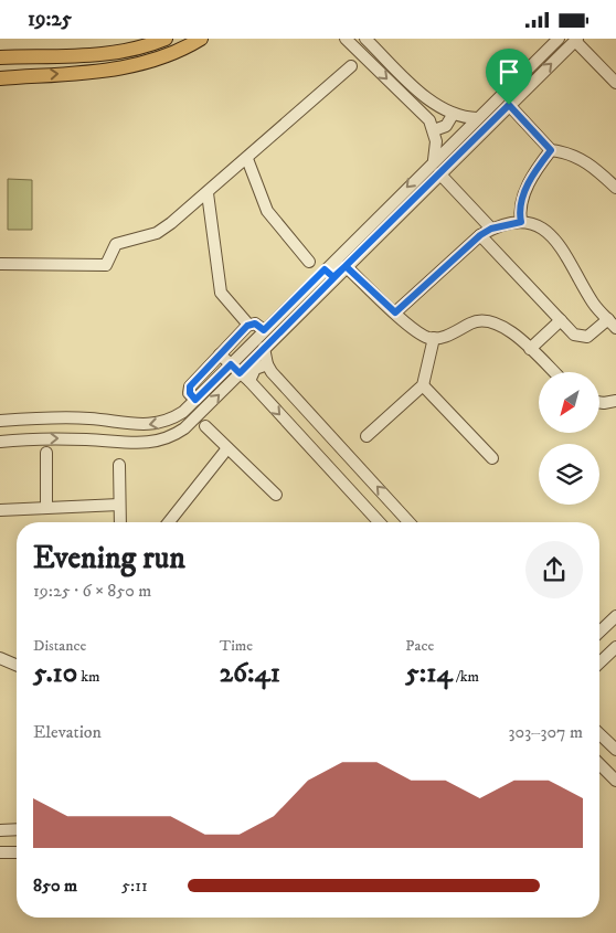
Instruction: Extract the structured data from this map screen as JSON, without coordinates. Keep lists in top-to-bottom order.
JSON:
{
  "north": "bottom left",
  "page": {
    "status": "19:25",
    "heading": ["Evening run", "19:25 · 6 × 850 m"],
    "stats": [
      ["Distance", "5.10 km"],
      ["Time", "26:41"],
      ["Pace", "5:14 /km"]
    ],
    "chart": ["Elevation", "303–307 m"],
    "list": [
      {
        "name": "850 m",
        "note": "5:11"
      }
    ]
  }
}
